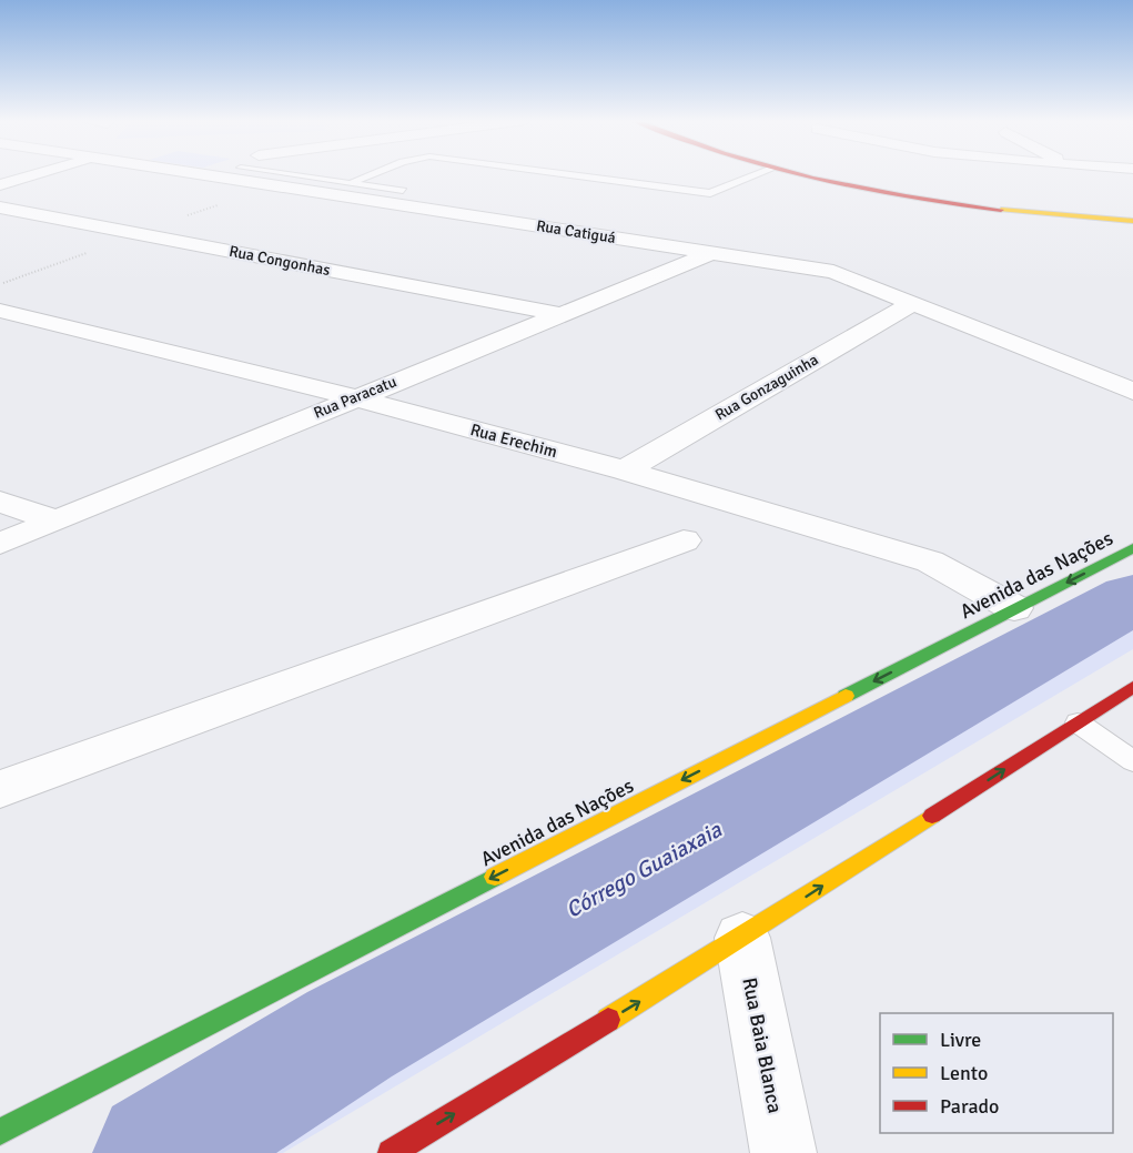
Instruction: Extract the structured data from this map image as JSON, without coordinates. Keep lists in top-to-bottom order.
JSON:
{
  "streets": {
    "main road": ["Avenida das Nações"],
    "street": [
      "Rua Catiguá",
      "Rua Congonhas",
      "Rua Gonzaguinha",
      "Rua Paracatu",
      "Rua Erechim",
      "Rua Baia Blanca"
    ]
  },
  "crossings": [
    ["Rua Catiguá", "Rua Gonzaguinha"],
    ["Rua Catiguá", "Rua Paracatu"],
    ["Rua Congonhas", "Rua Paracatu"],
    ["Rua Gonzaguinha", "Rua Erechim"],
    ["Rua Paracatu", "Rua Erechim"],
    ["Rua Erechim", "Avenida das Nações"]
  ],
  "one_way": ["Avenida das Nações"],
  "water": ["Córrego Guaiaxaia"],
  "legend": ["Livre", "Lento", "Parado"]
}
